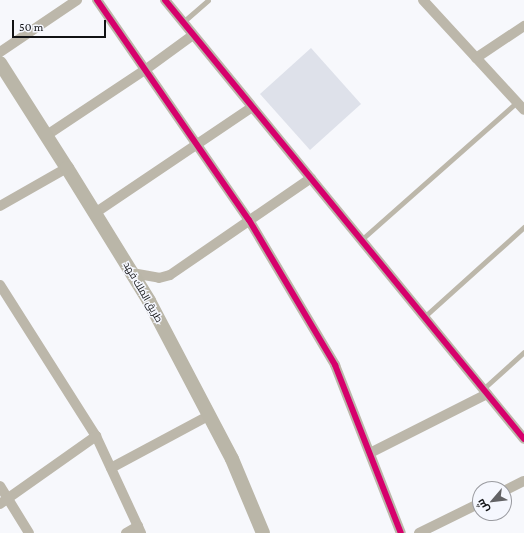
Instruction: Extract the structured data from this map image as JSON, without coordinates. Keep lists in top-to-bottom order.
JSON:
{
  "streets": {
    "street": ["طريق الملك فهد"]
  },
  "scale_bar": "50 m",
  "north": "bottom left"
}
